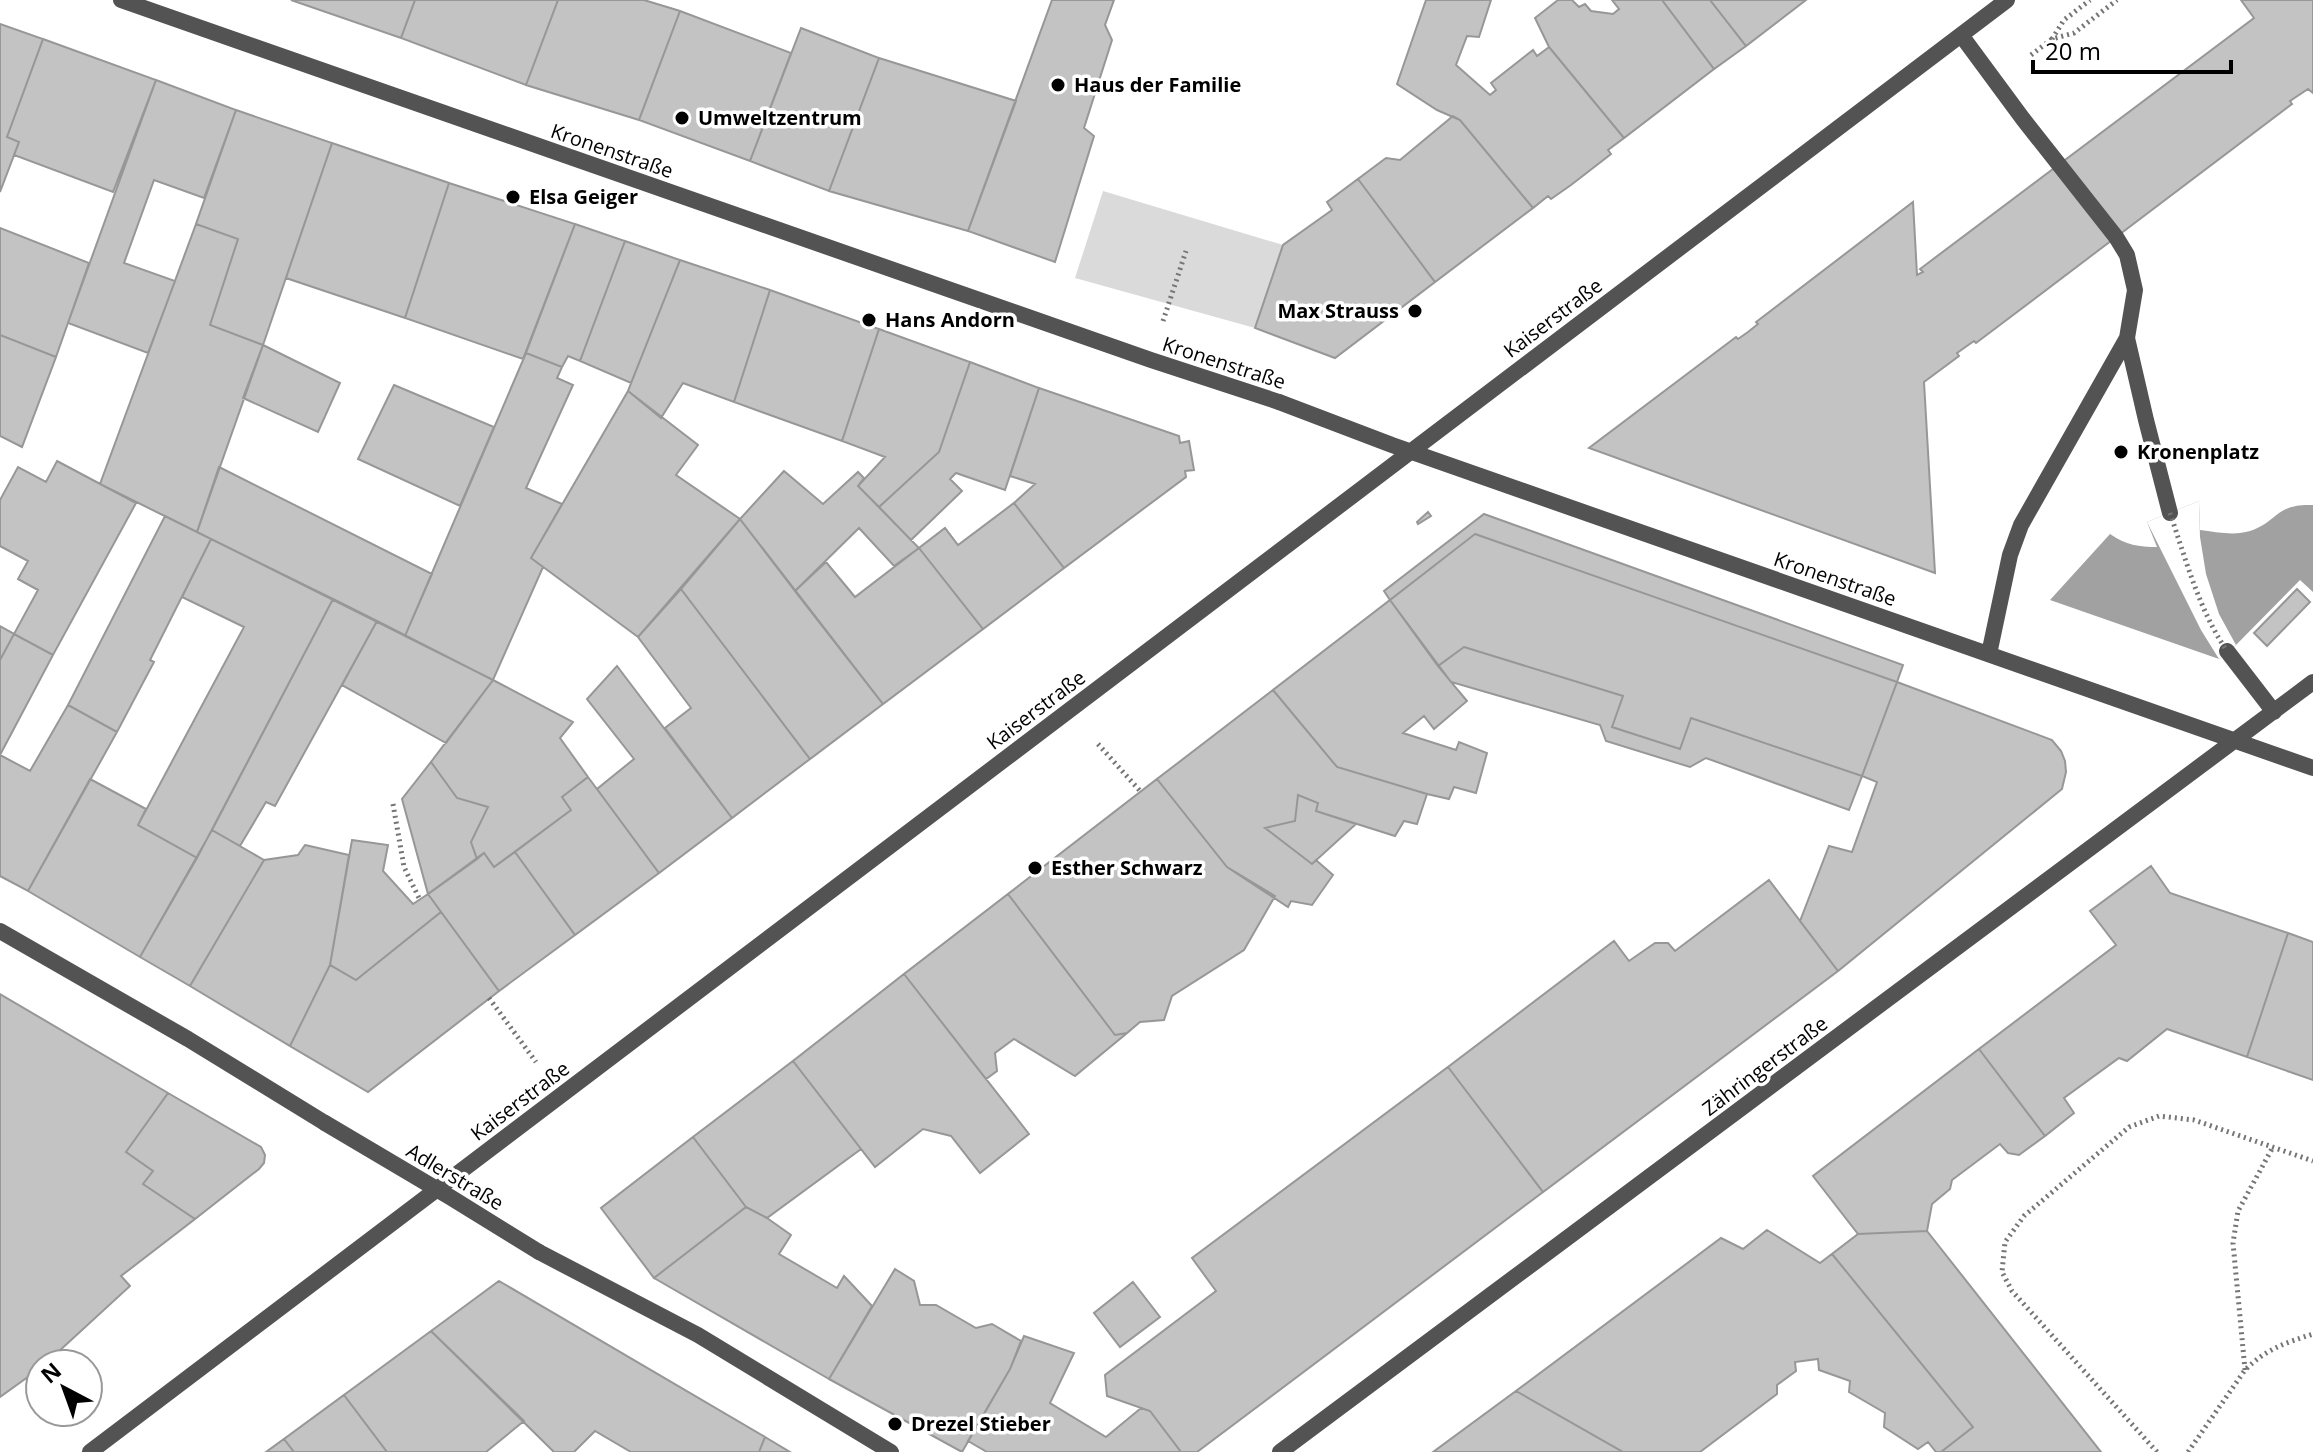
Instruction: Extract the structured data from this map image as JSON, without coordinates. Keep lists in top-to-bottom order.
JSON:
{
  "streets": {
    "street": [
      "Kronenstraße",
      "Kaiserstraße",
      "Zähringerstraße",
      "Adlerstraße"
    ]
  },
  "crossings": [
    ["Kronenstraße", "Kaiserstraße"],
    ["Kronenstraße", "Zähringerstraße"],
    ["Kaiserstraße", "Adlerstraße"]
  ],
  "places": [
    "Haus der Familie",
    "Umweltzentrum",
    "Elsa Geiger",
    "Max Strauss",
    "Hans Andorn",
    "Kronenplatz",
    "Esther Schwarz",
    "Drezel Stieber"
  ],
  "scale_bar": "20 m",
  "north": "top left"
}
